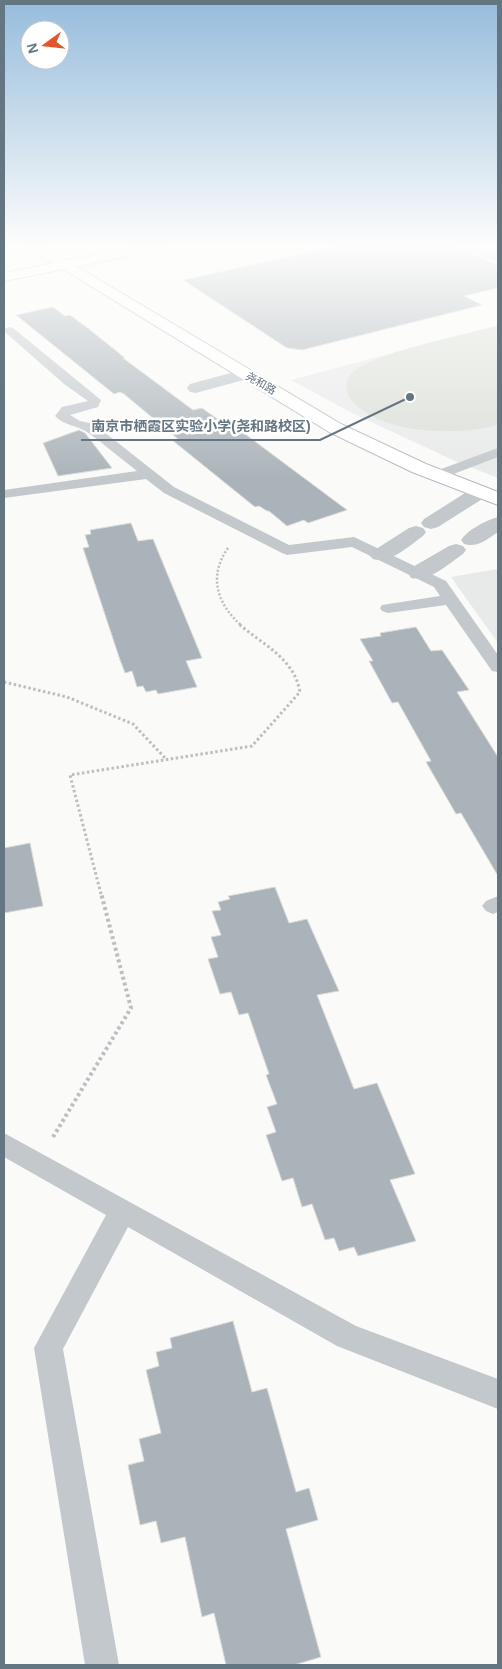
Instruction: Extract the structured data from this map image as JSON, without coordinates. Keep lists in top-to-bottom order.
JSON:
{
  "streets": {
    "main road": ["尧和路"]
  },
  "places": ["南京市栖霞区实验小学(尧和路校区)"],
  "north": "left"
}
